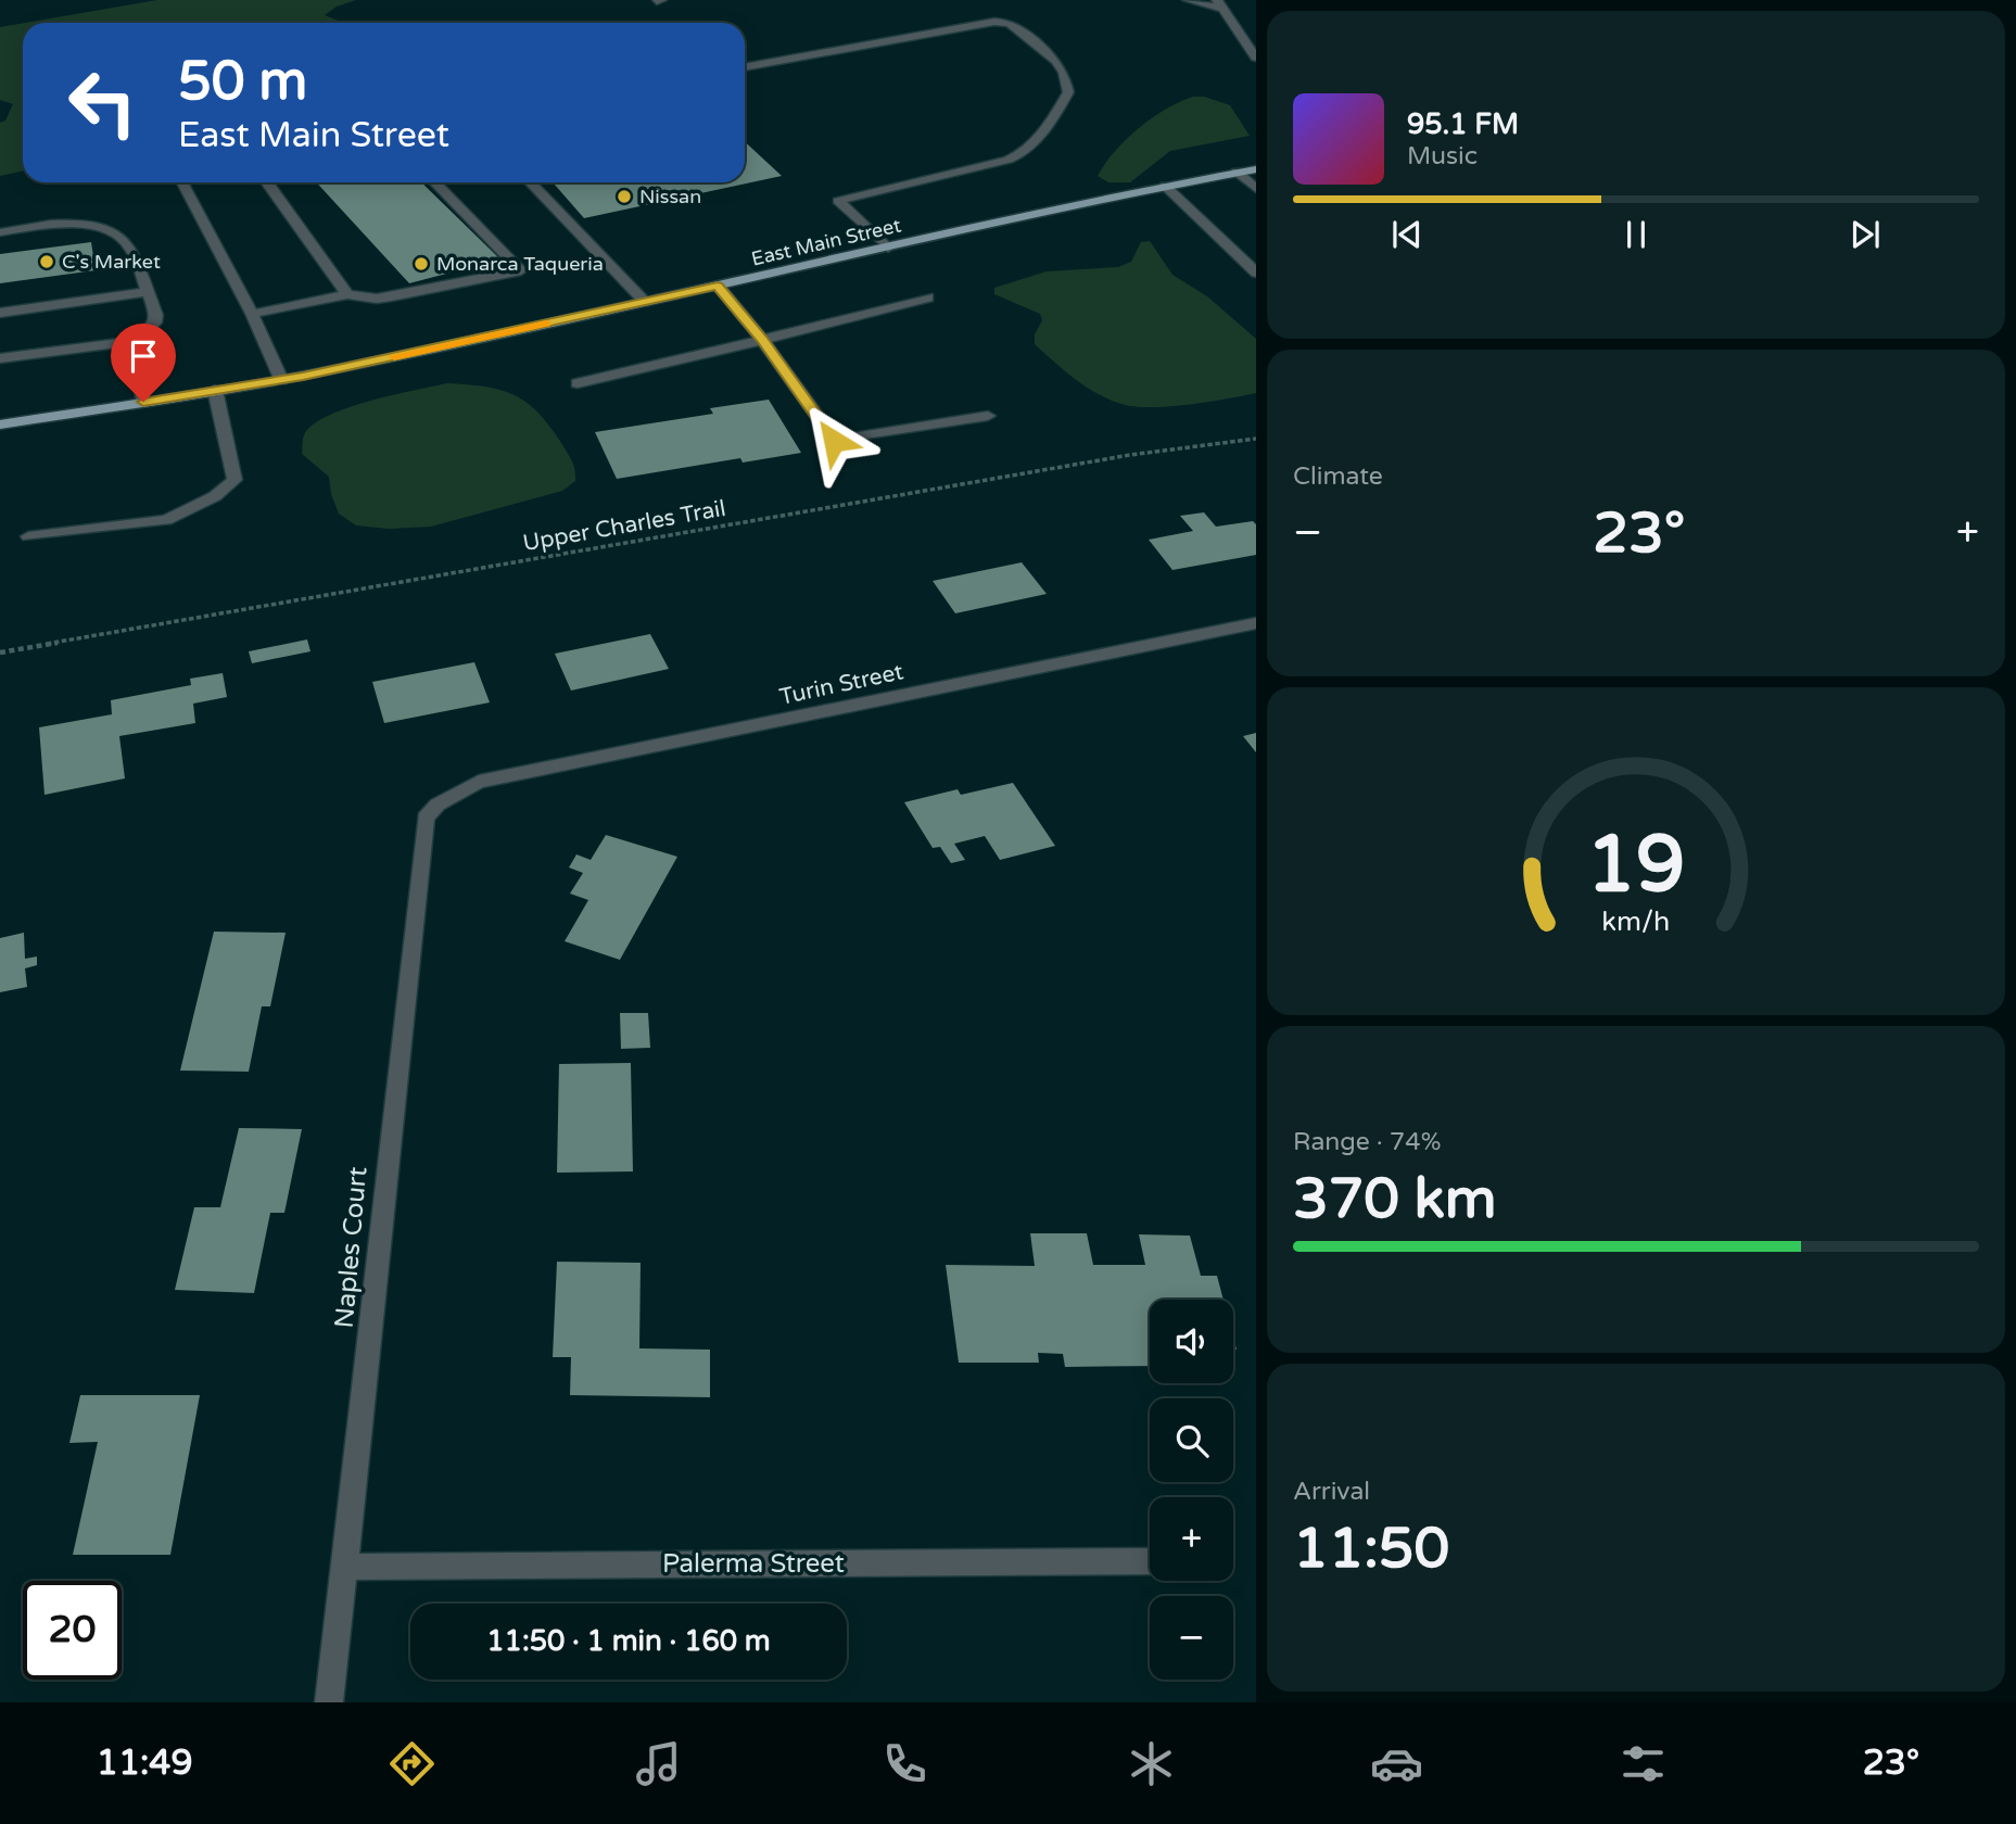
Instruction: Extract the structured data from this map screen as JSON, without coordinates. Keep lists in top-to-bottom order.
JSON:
{
  "streets": {
    "main road": ["East Main Street"],
    "street": ["Turin Street", "Naples Court", "Palerma Street"],
    "path": ["Upper Charles Trail"]
  },
  "crossings": [
    ["Turin Street", "Naples Court"],
    ["Naples Court", "Palerma Street"]
  ],
  "places": ["Nissan", "C's Market", "Monarca Taqueria"],
  "page": {
    "turn": ["50 m", "East Main Street"],
    "song": ["95.1 FM", "Music"],
    "tile": [
      "Climate",
      ["Range · 74%", "370 km"],
      ["Arrival", "11:50"]
    ],
    "heat": ["−", "23°", "+"],
    "map_buttons": ["+", "−"],
    "limit": "20",
    "trip": "11:50 · 1 min · 160 m",
    "tabs": ["11:49", "23°"],
    "gauge": ["19", "km/h"]
  }
}
